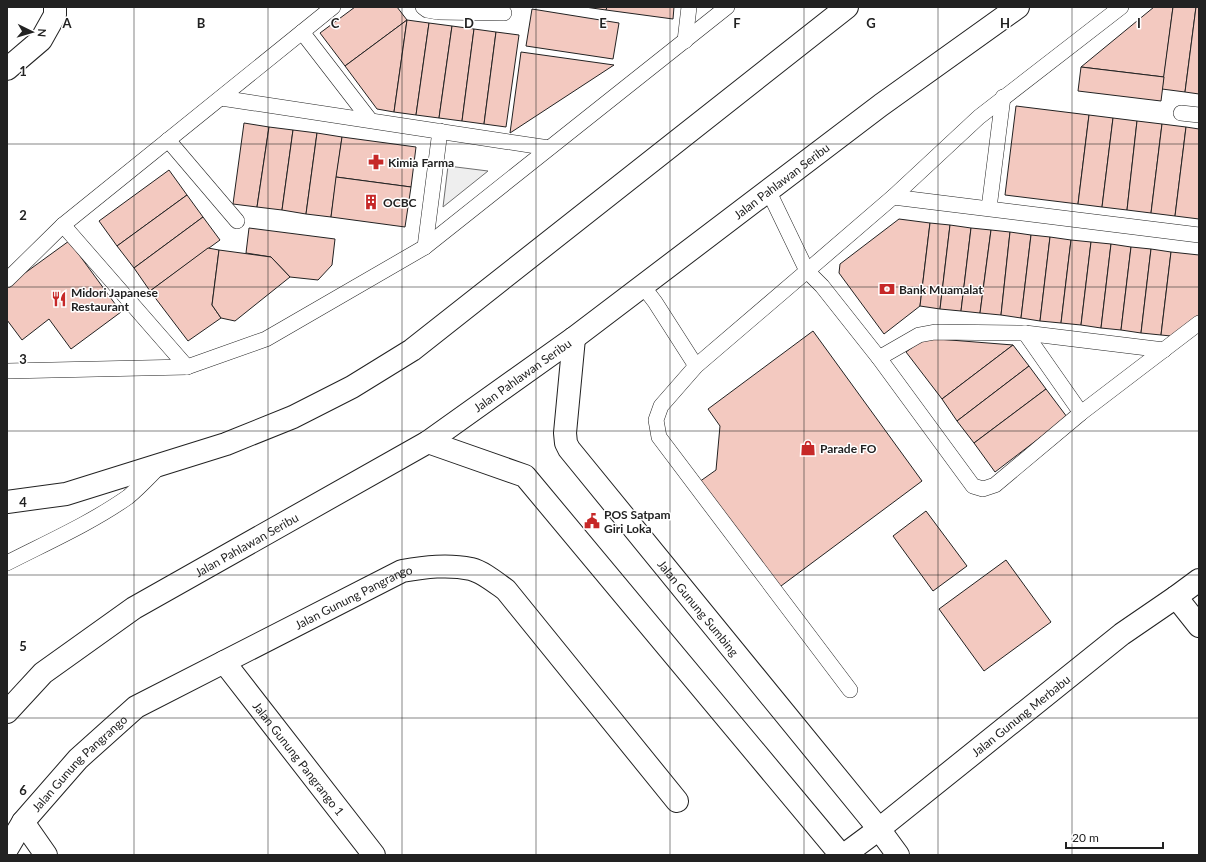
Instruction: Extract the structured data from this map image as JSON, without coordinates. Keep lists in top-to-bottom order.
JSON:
{
  "streets": {
    "street": [
      "Jalan Pahlawan Seribu",
      "Jalan Gunung Pangrango",
      "Jalan Gunung Sumbing",
      "Jalan Gunung Merbabu",
      "Jalan Gunung Pangrango 1"
    ]
  },
  "crossings": [
    ["Jalan Pahlawan Seribu", "Jalan Gunung Sumbing"],
    ["Jalan Gunung Pangrango", "Jalan Gunung Pangrango 1"],
    ["Jalan Gunung Sumbing", "Jalan Gunung Merbabu"]
  ],
  "places": {
    "pharmacy": ["Kimia Farma"],
    "building": ["OCBC"],
    "bank": ["Bank Muamalat"],
    "restaurant": ["Midori Japanese Restaurant"],
    "shop": ["Parade FO"],
    "public building": ["POS Satpam Giri Loka"]
  },
  "scale_bar": "20 m",
  "north": "right",
  "grid": {
    "columns": [
      "A",
      "B",
      "C",
      "D",
      "E",
      "F",
      "G",
      "H",
      "I"
    ],
    "rows": [
      "1",
      "2",
      "3",
      "4",
      "5",
      "6"
    ]
  }
}
